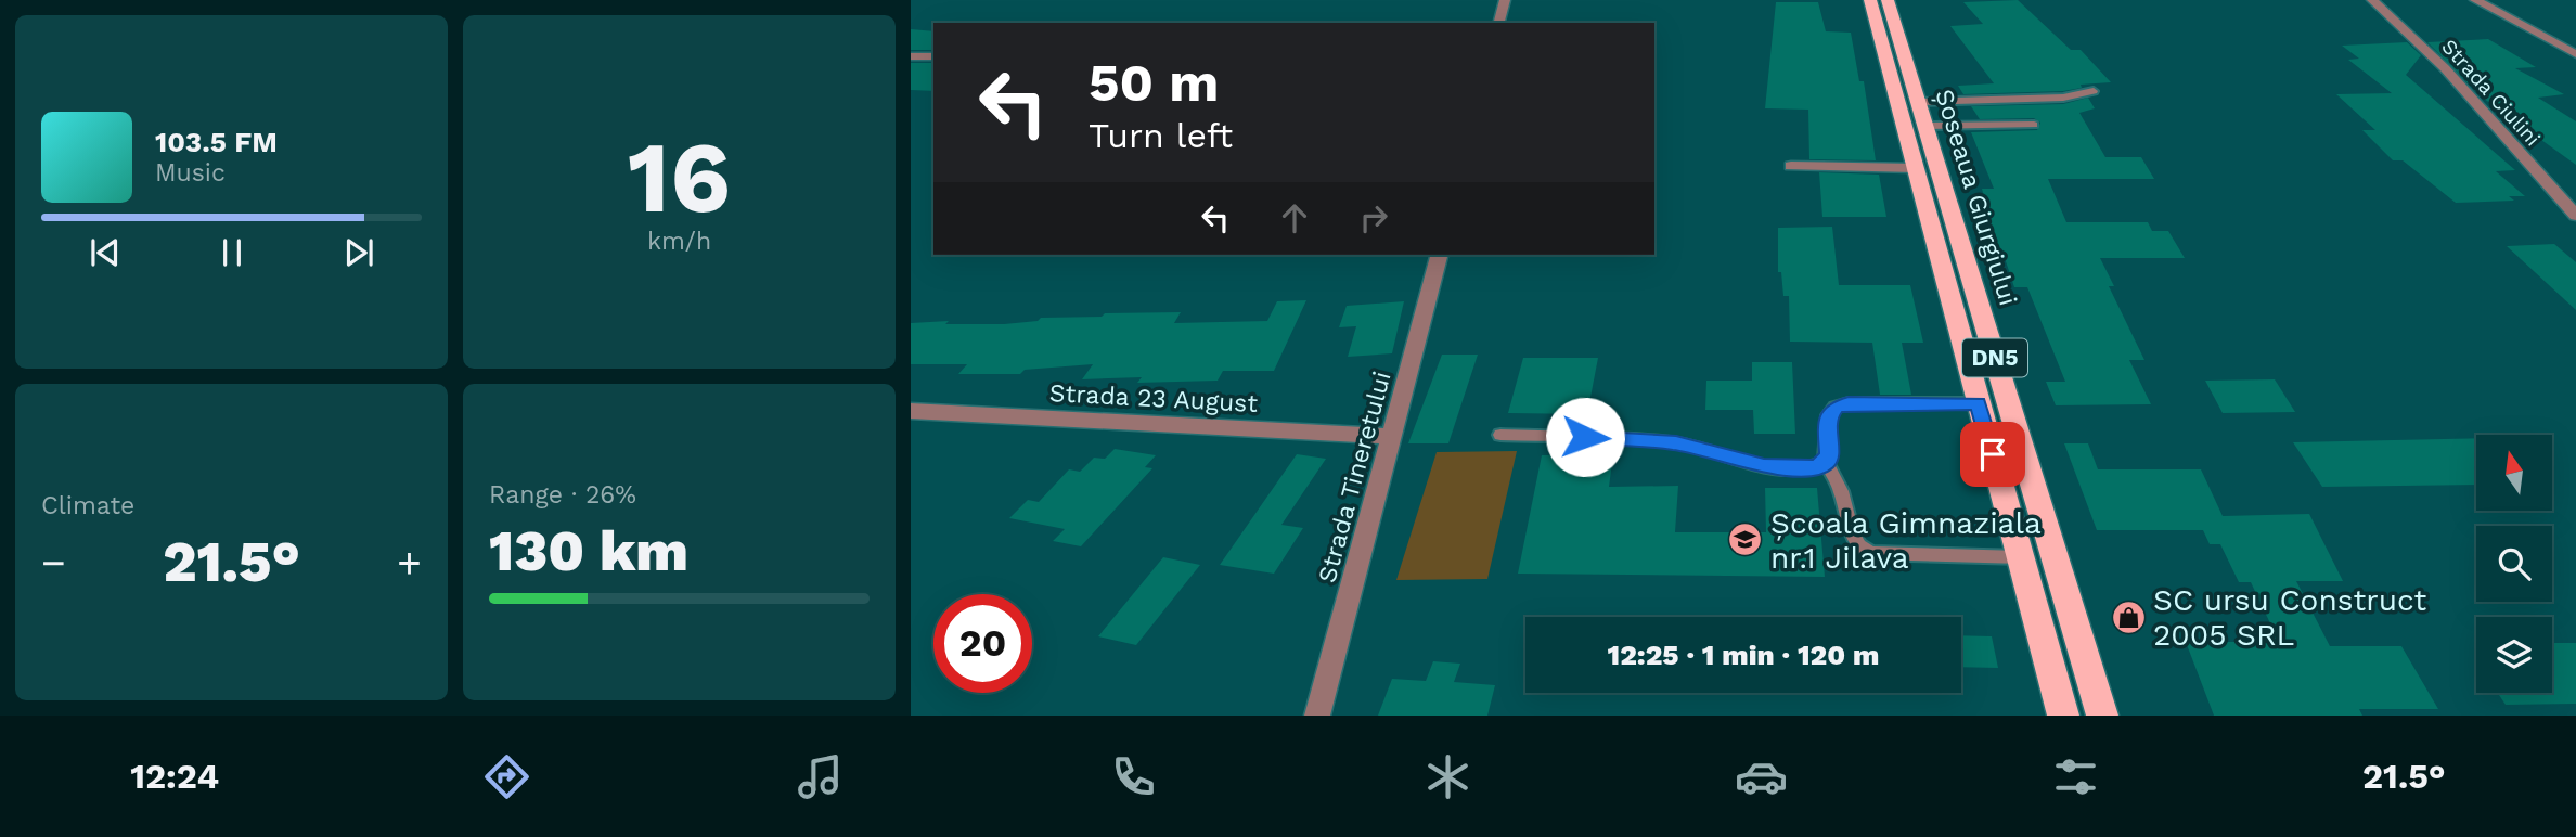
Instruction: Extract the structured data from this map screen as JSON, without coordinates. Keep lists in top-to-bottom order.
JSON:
{
  "streets": {
    "highway": ["Șoseaua Giurgiului", "DN5"],
    "street": ["Strada Ciulini", "Strada 23 August", "Strada Tineretului"]
  },
  "crossings": [
    ["Strada 23 August", "Strada Tineretului"]
  ],
  "places": {
    "school or university": ["Școala Gimnaziala nr.1 Jilava"],
    "shop": ["SC ursu Construct 2005 SRL"]
  },
  "north": "top",
  "page": {
    "tile": [
      ["16", "km/h"],
      "Climate",
      ["Range · 26%", "130 km"]
    ],
    "turn": ["50 m", "Turn left"],
    "song": ["103.5 FM", "Music"],
    "heat": ["−", "21.5°", "+"],
    "limit": "20",
    "trip": "12:25 · 1 min · 120 m",
    "tabs": ["12:24", "21.5°"]
  }
}
